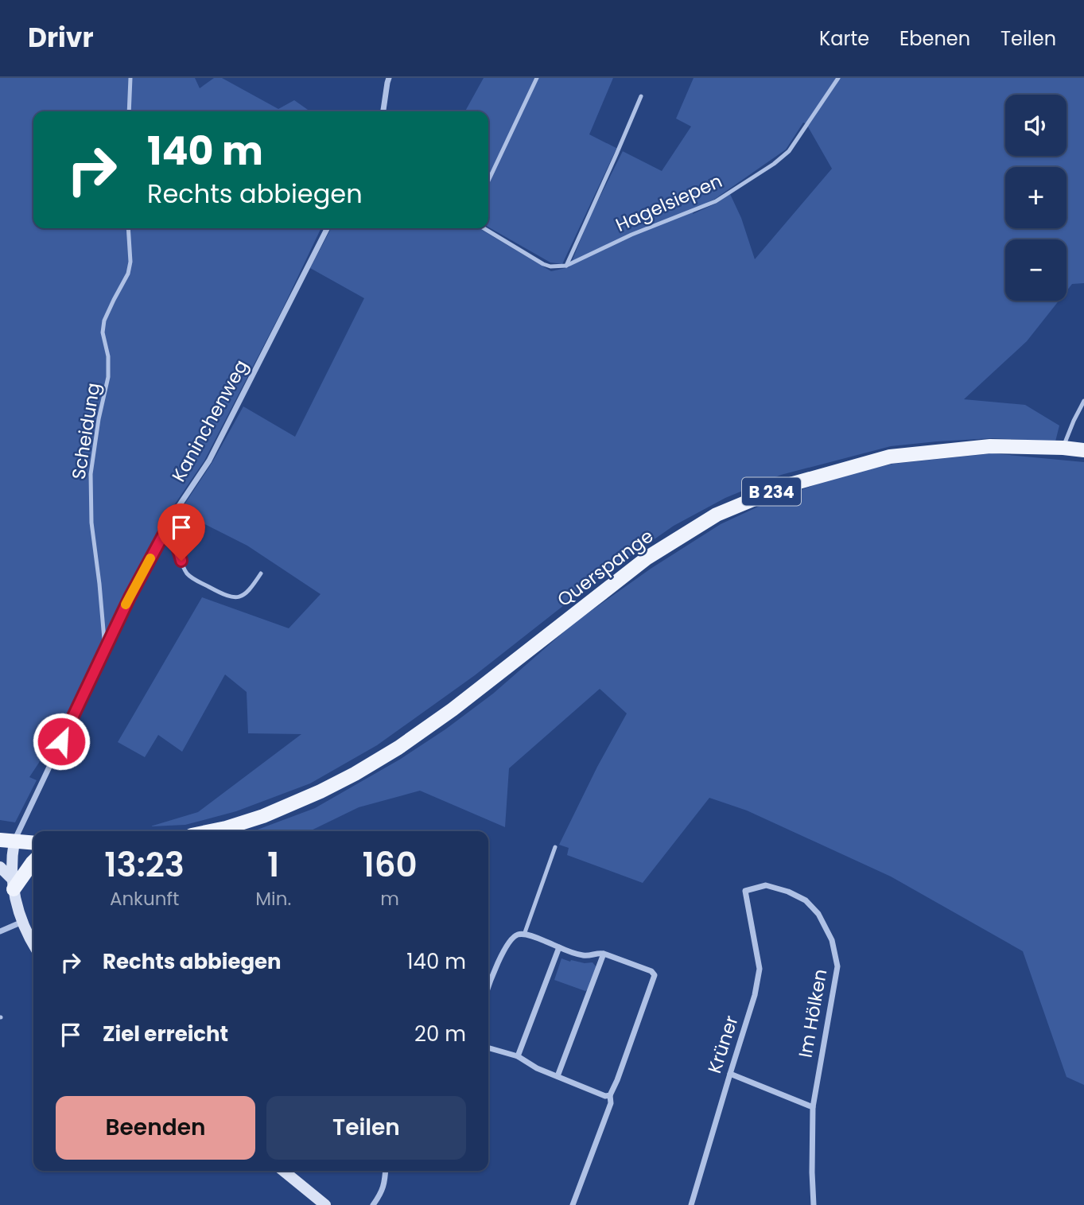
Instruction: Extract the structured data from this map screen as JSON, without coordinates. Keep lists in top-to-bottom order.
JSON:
{
  "streets": {
    "main road": ["B 234", "Querspange"],
    "street": ["Kaninchenweg", "Im Hölken", "Krüner"],
    "lane": ["Hagelsiepen", "Scheidung"]
  },
  "crossings": [
    ["Kaninchenweg", "Scheidung"],
    ["Im Hölken", "Krüner"]
  ],
  "page": {
    "header": "Drivr",
    "nav": ["Karte", "Ebenen", "Teilen"],
    "map_buttons": ["+", "−"],
    "turn": ["140 m", "Rechts abbiegen"],
    "eta": [
      "13:23",
      "Ankunft",
      "1",
      "Min.",
      "160",
      "m"
    ],
    "list": [
      {
        "name": "Rechts abbiegen",
        "value": "140 m"
      },
      {
        "name": "Ziel erreicht",
        "value": "20 m"
      }
    ],
    "buttons": ["Beenden", "Teilen"]
  }
}
